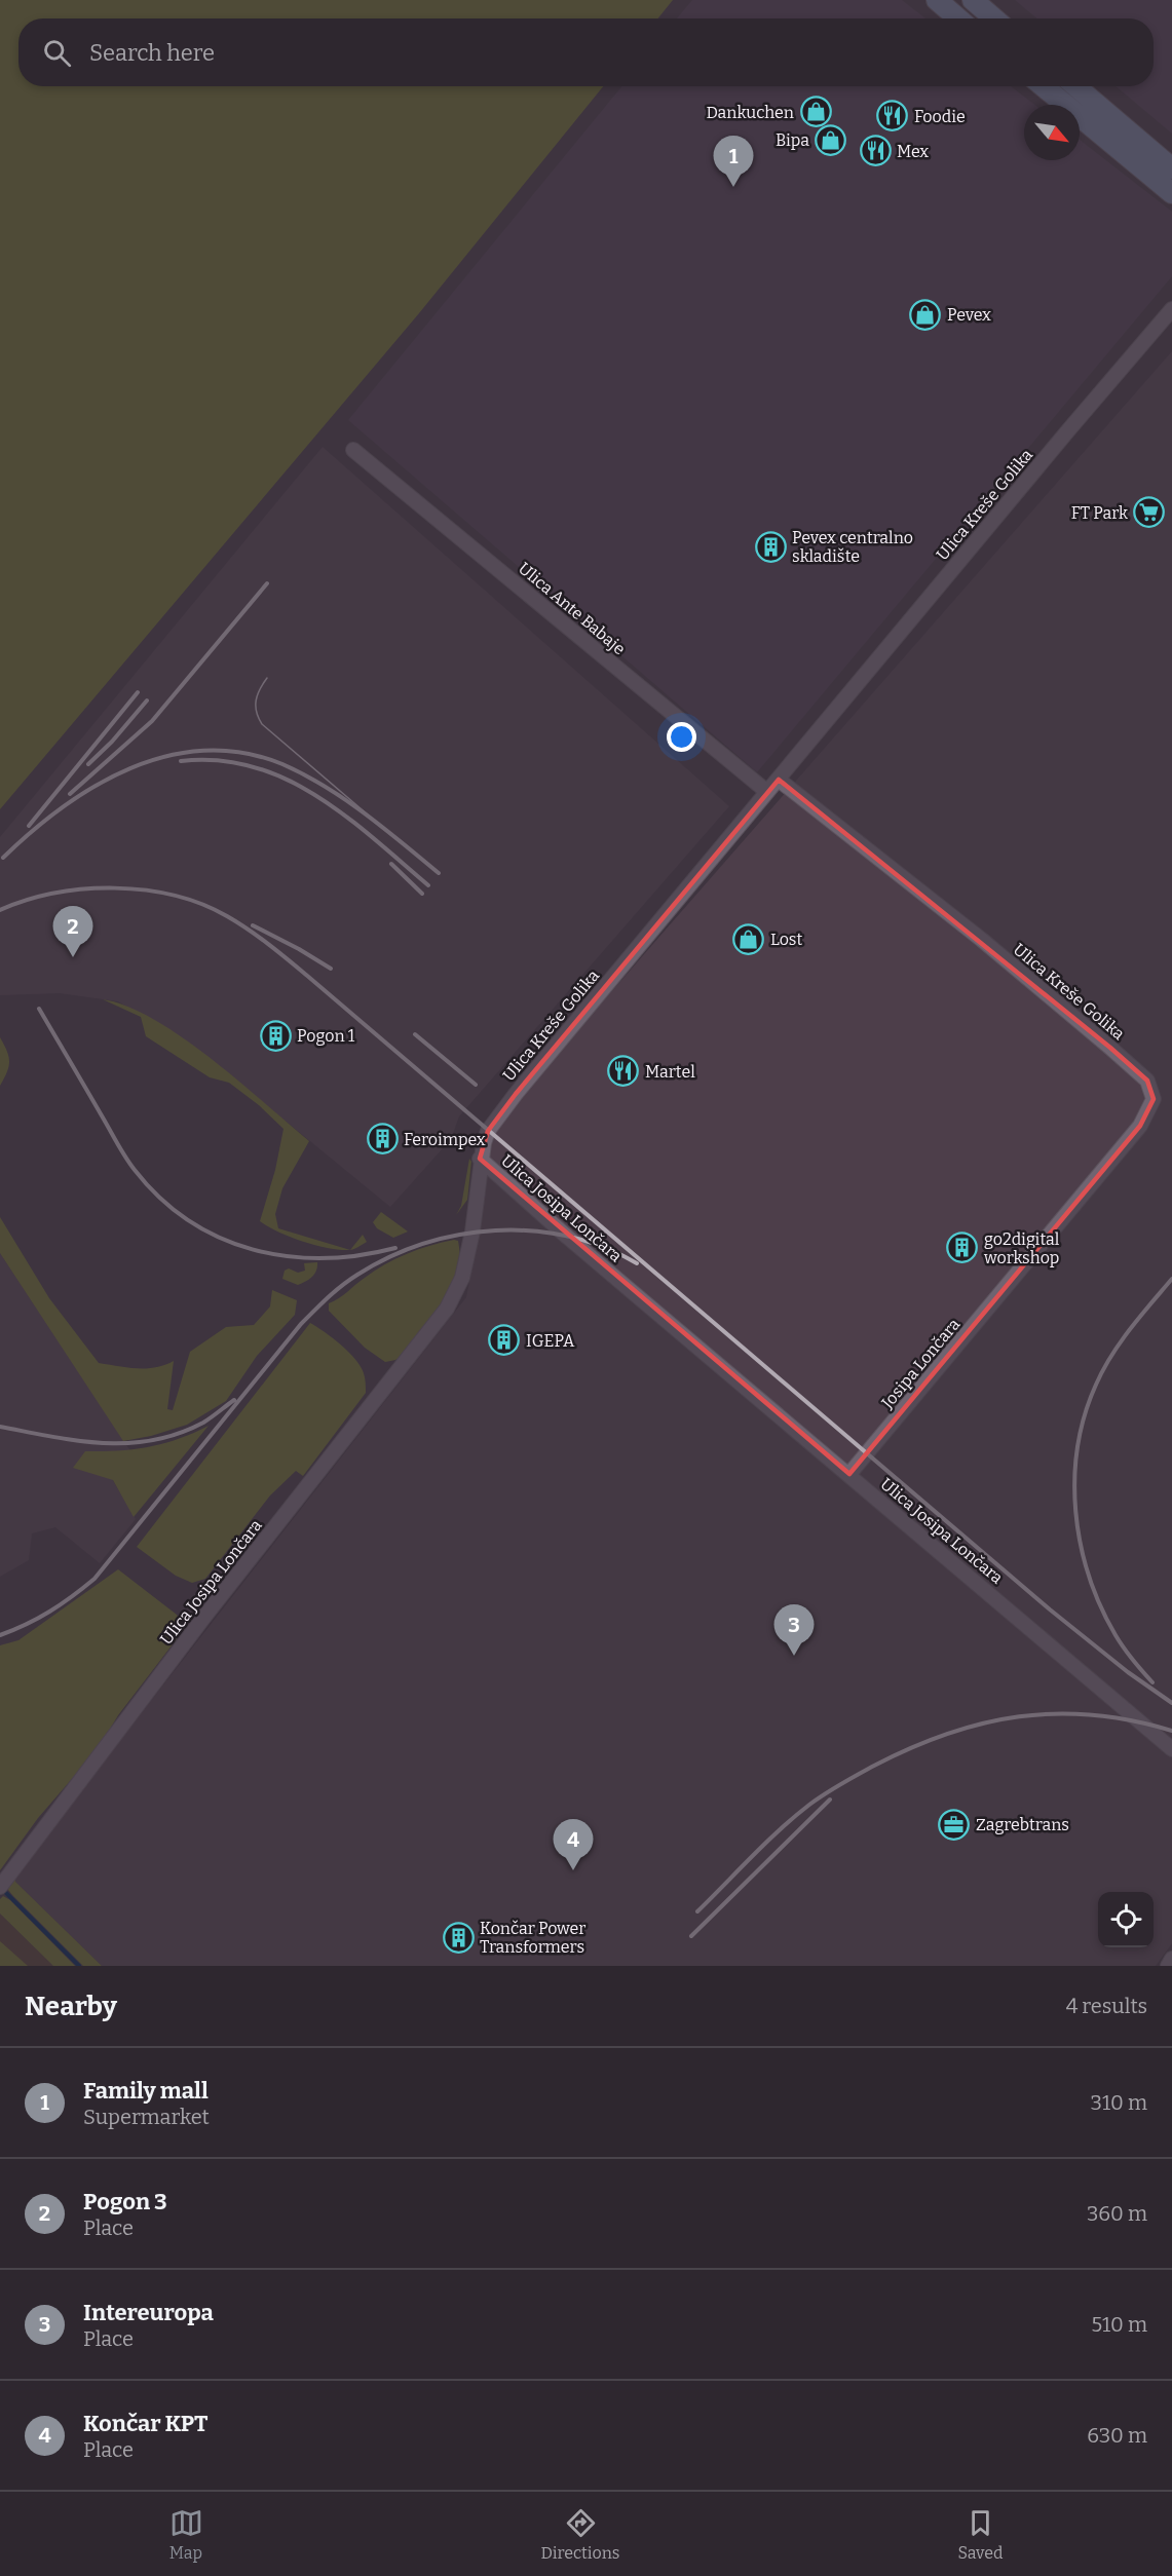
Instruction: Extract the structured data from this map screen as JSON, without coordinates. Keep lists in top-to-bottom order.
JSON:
{
  "streets": {
    "street": [
      "Ulica Kreše Golika",
      "Ulica Ante Babaje",
      "Ulica Josipa Lončara",
      "Josipa Lončara"
    ]
  },
  "crossings": [
    ["Ulica Kreše Golika", "Ulica Ante Babaje"],
    ["Ulica Kreše Golika", "Ulica Josipa Lončara"],
    ["Ulica Kreše Golika", "Josipa Lončara"],
    ["Ulica Josipa Lončara", "Josipa Lončara"]
  ],
  "places": {
    "shop": [
      "Dankuchen",
      "Bipa",
      "Pevex",
      "Lost"
    ],
    "restaurant": ["Foodie", "Mex", "Martel"],
    "supermarket": ["FT Park"],
    "building": [
      "Pevex centralno skladište",
      "Pogon 1",
      "Feroimpex",
      "go2digital workshop",
      "IGEPA",
      "Končar Power Transformers"
    ],
    "office": ["Zagrebtrans"]
  },
  "north": "bottom right",
  "page": {
    "search": "Search here",
    "pins": [
      "1",
      "2",
      "3",
      "4"
    ],
    "heading": ["Nearby", "4 results"],
    "list": [
      {
        "mark": "1",
        "name": "Family mall",
        "note": "Supermarket",
        "value": "310 m"
      },
      {
        "mark": "2",
        "name": "Pogon 3",
        "note": "Place",
        "value": "360 m"
      },
      {
        "mark": "3",
        "name": "Intereuropa",
        "note": "Place",
        "value": "510 m"
      },
      {
        "mark": "4",
        "name": "Končar KPT",
        "note": "Place",
        "value": "630 m"
      }
    ],
    "nav": ["Map", "Directions", "Saved"]
  }
}
